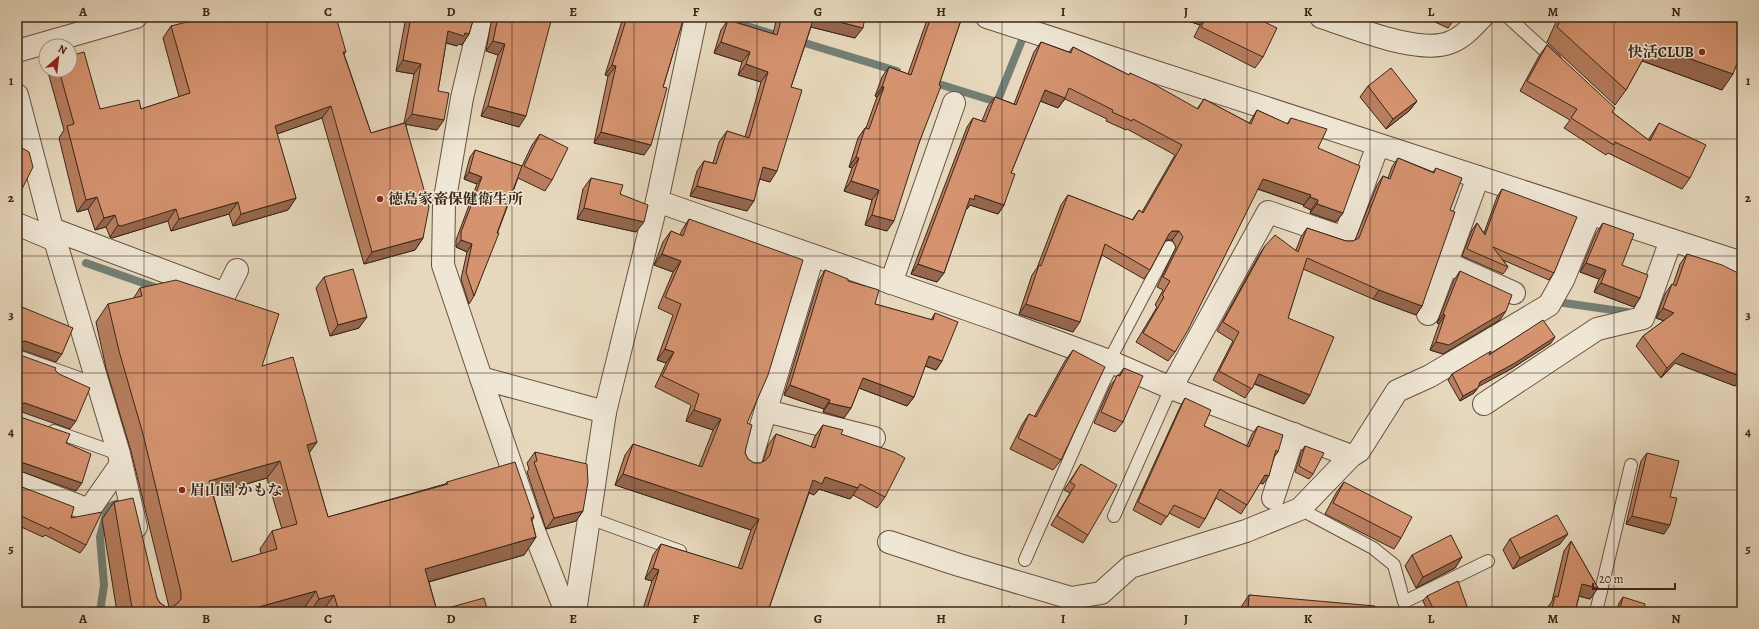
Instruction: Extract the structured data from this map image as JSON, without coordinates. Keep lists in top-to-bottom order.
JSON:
{
  "places": ["快活CLUB", "徳島家畜保健衛生所", "眉山園 かもな"],
  "scale_bar": "20 m",
  "north": "top right",
  "grid": {
    "columns": [
      "A",
      "B",
      "C",
      "D",
      "E",
      "F",
      "G",
      "H",
      "I",
      "J",
      "K",
      "L",
      "M",
      "N"
    ],
    "rows": [
      "1",
      "2",
      "3",
      "4",
      "5"
    ]
  }
}
